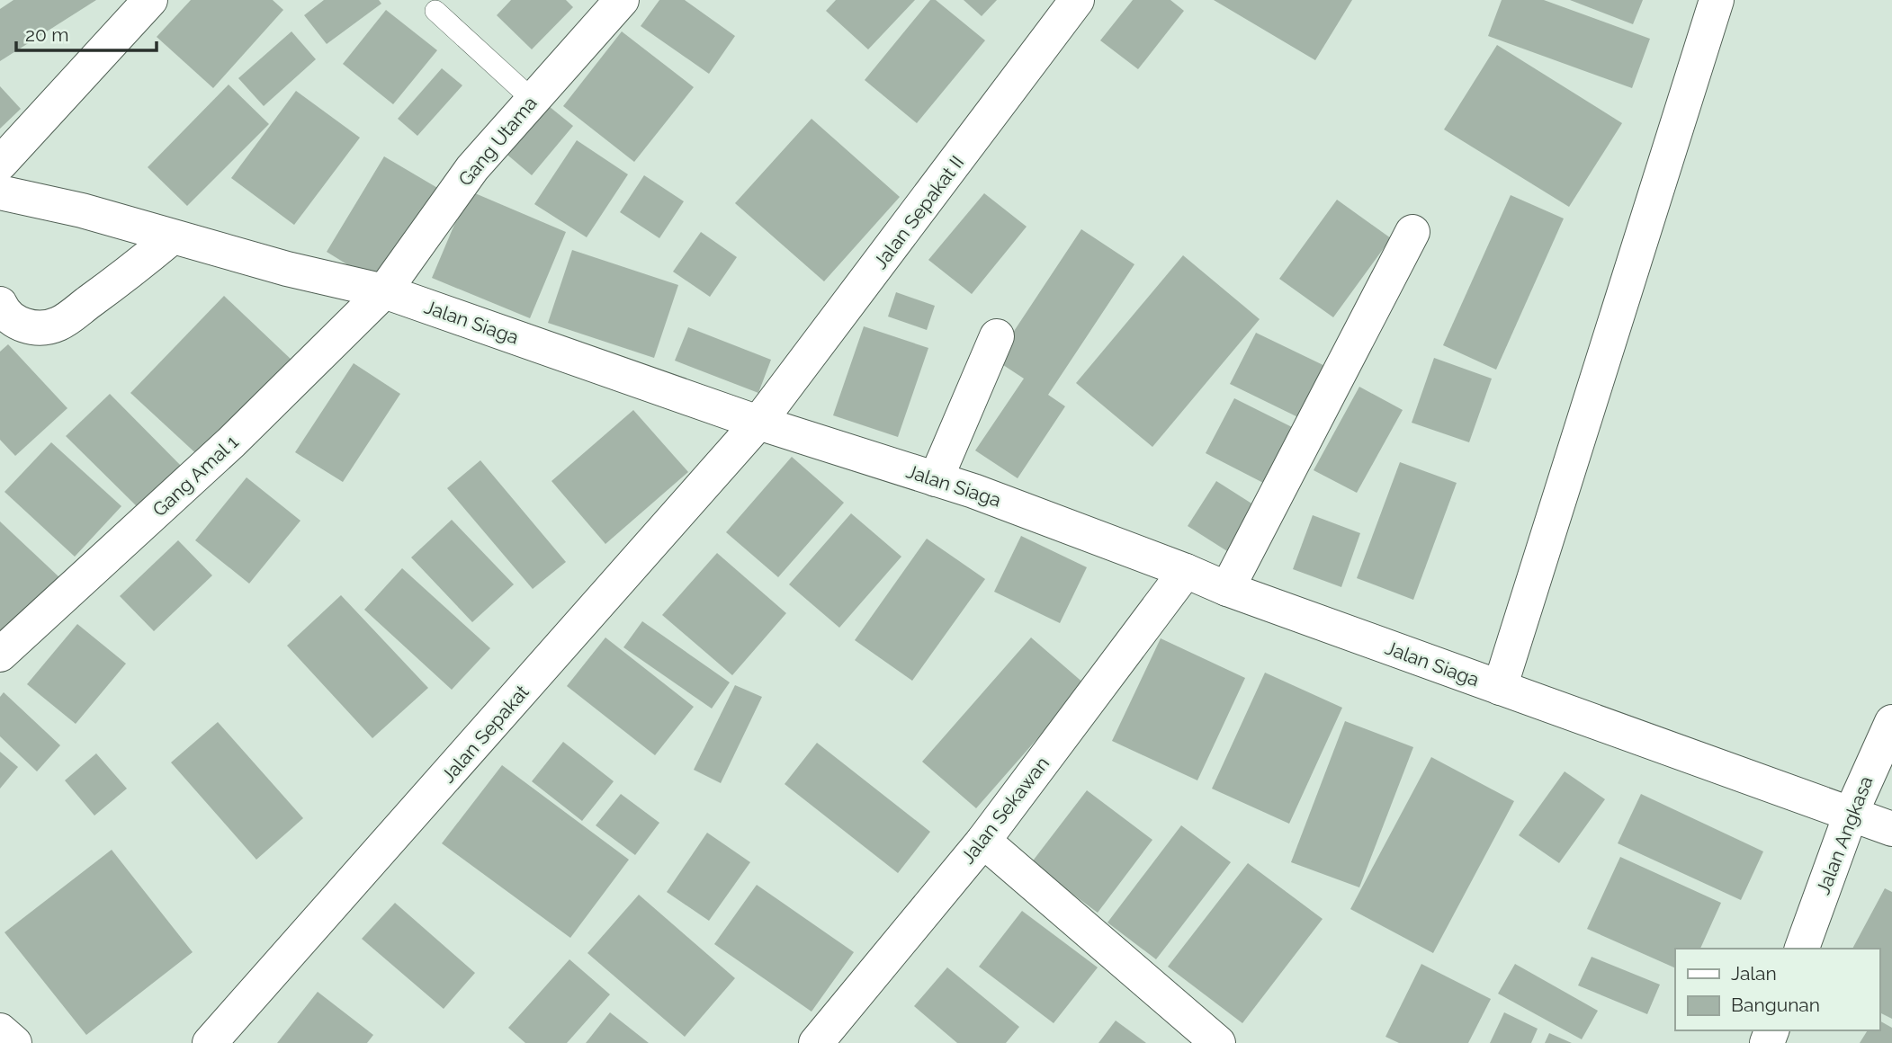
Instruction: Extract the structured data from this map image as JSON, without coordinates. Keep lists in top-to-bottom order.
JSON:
{
  "streets": {
    "street": [
      "Gang Utama",
      "Jalan Sepakat II",
      "Jalan Siaga",
      "Gang Amal 1",
      "Jalan Sepakat",
      "Jalan Sekawan",
      "Jalan Angkasa"
    ]
  },
  "crossings": [
    ["Gang Utama", "Jalan Siaga"],
    ["Gang Utama", "Gang Amal 1"],
    ["Jalan Sepakat II", "Jalan Siaga"],
    ["Jalan Sepakat II", "Jalan Sepakat"],
    ["Jalan Siaga", "Gang Amal 1"],
    ["Jalan Siaga", "Jalan Sepakat"],
    ["Jalan Siaga", "Jalan Sekawan"],
    ["Jalan Siaga", "Jalan Angkasa"]
  ],
  "legend": ["Jalan", "Bangunan"],
  "scale_bar": "20 m"
}
